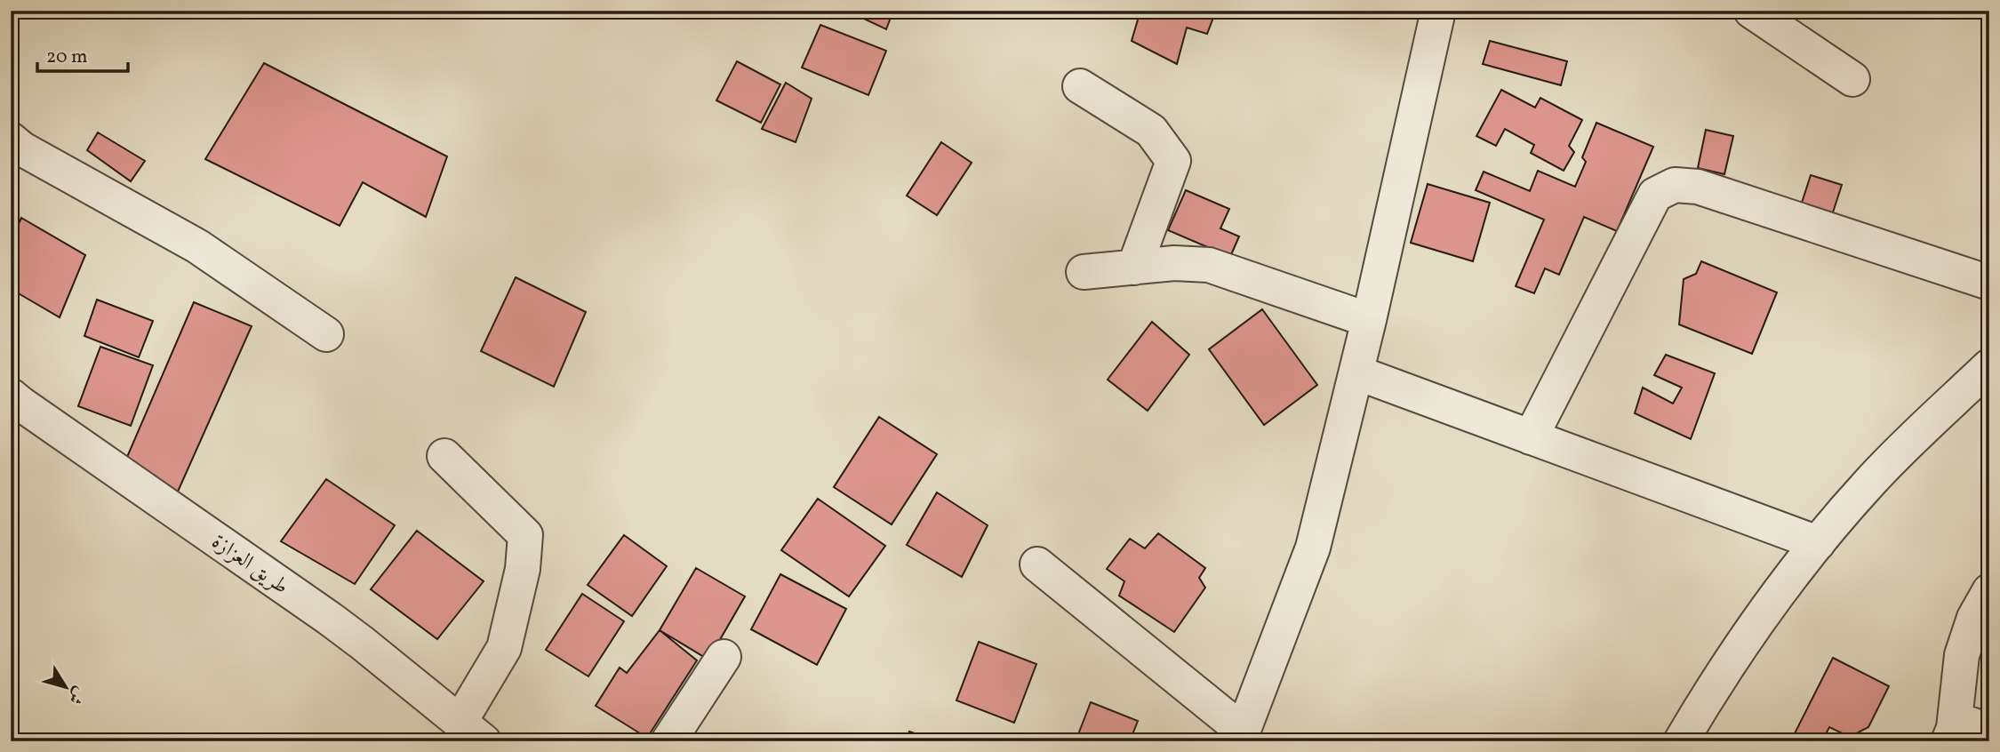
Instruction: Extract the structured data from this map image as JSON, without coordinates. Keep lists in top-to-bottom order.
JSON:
{
  "streets": {
    "street": ["طريق العزازة"]
  },
  "scale_bar": "20 m",
  "north": "bottom right"
}
